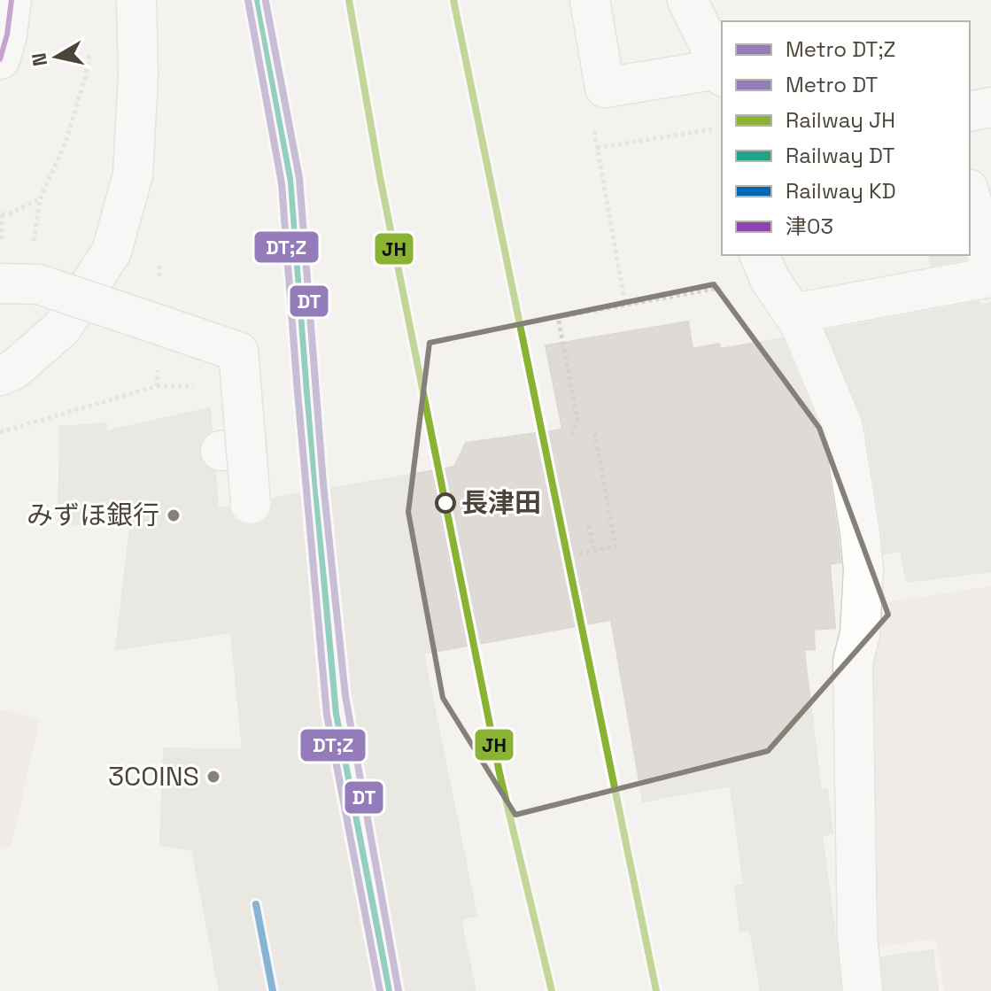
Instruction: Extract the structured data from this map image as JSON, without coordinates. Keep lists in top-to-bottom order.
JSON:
{
  "places": ["長津田", "みずほ銀行", "3COINS"],
  "lines": [
    "metro line DT;Z",
    "rail line JH",
    "rail line DT",
    "transit line 津03",
    "metro line DT",
    "rail line KD"
  ],
  "legend": [
    "Metro DT;Z",
    "Metro DT",
    "Railway JH",
    "Railway DT",
    "Railway KD",
    "津03"
  ],
  "north": "left"
}
